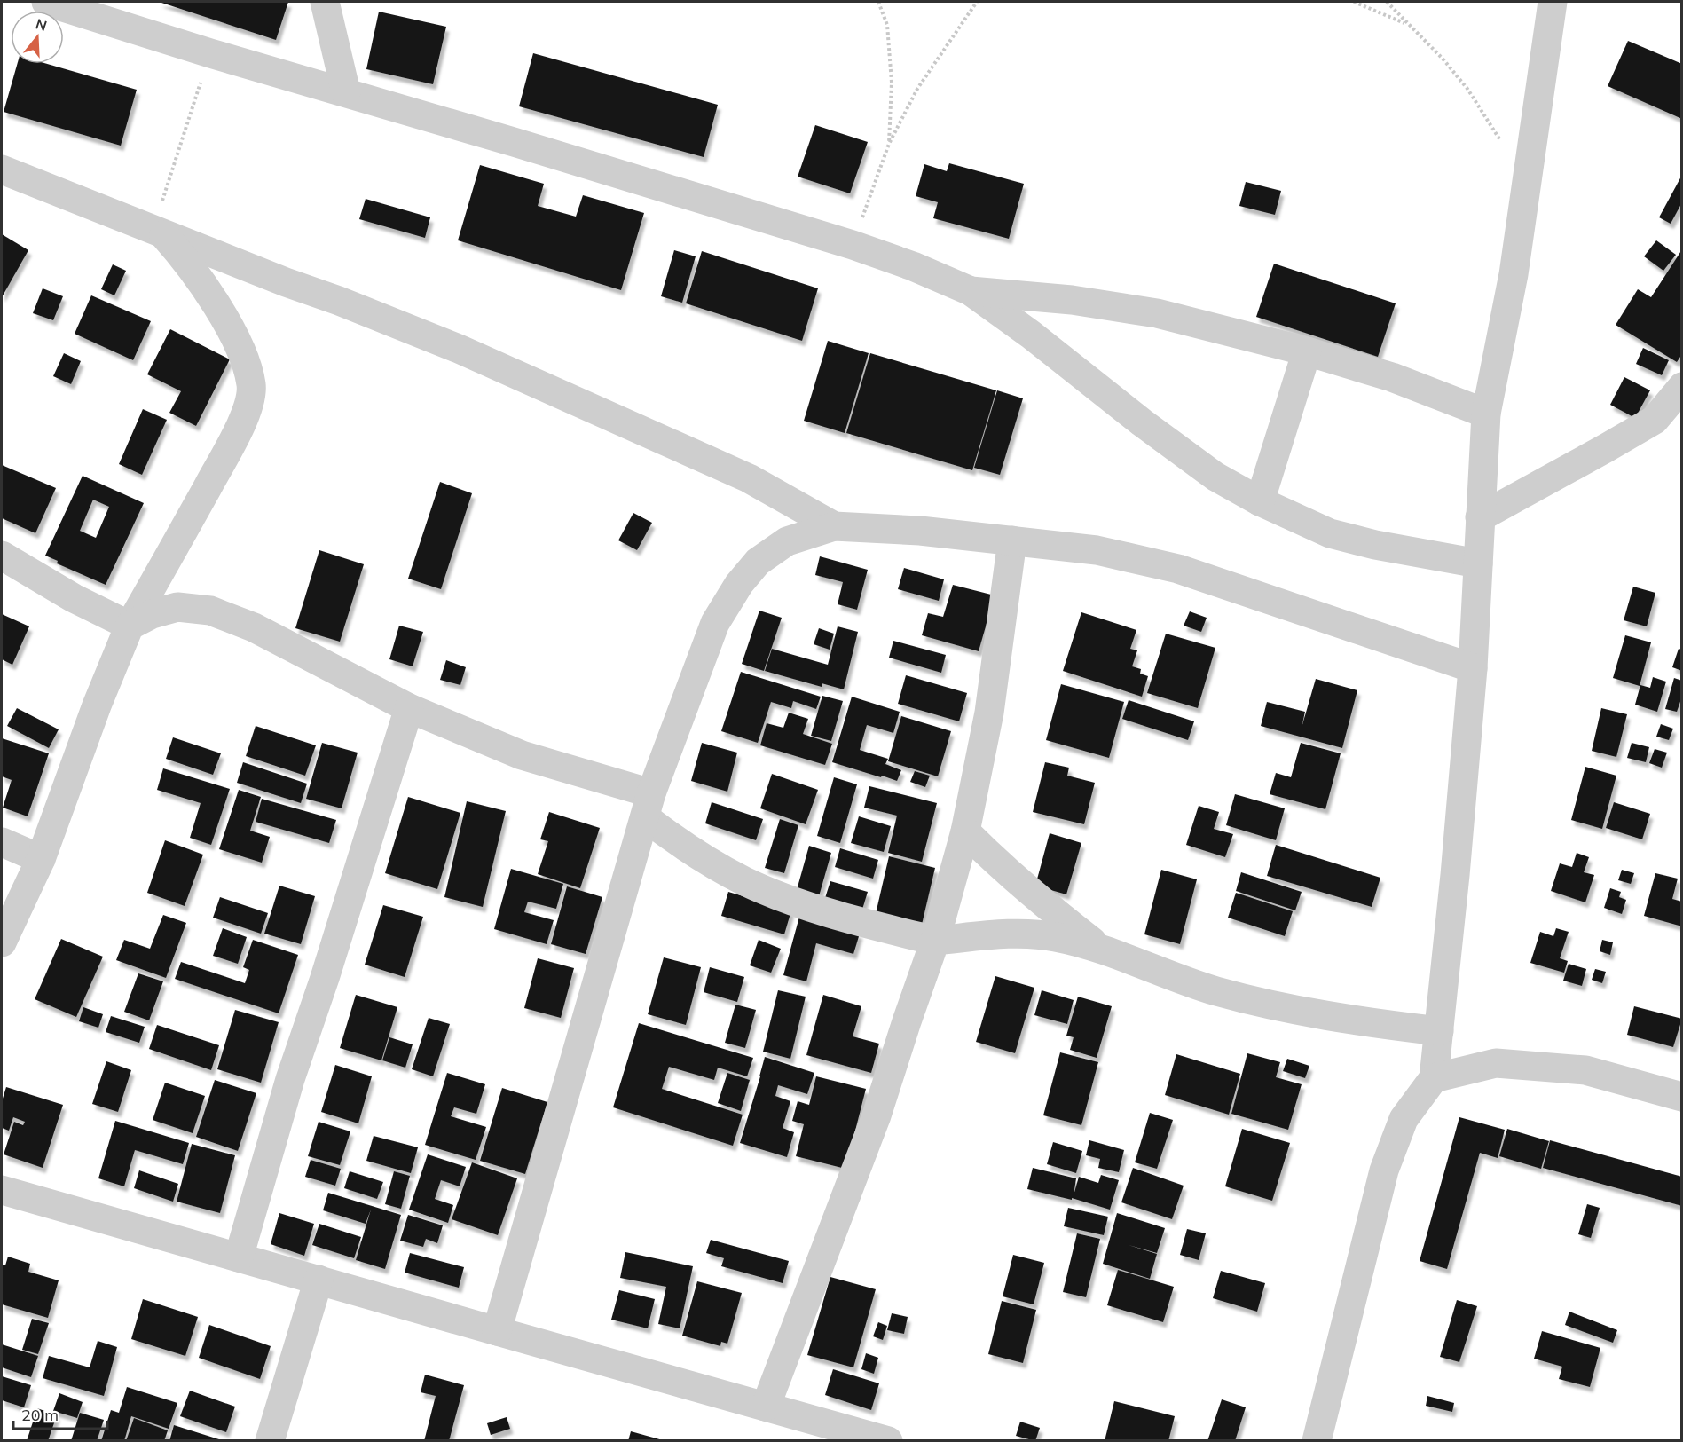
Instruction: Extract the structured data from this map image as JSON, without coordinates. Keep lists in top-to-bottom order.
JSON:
{
  "scale_bar": "20 m",
  "north": "top"
}
